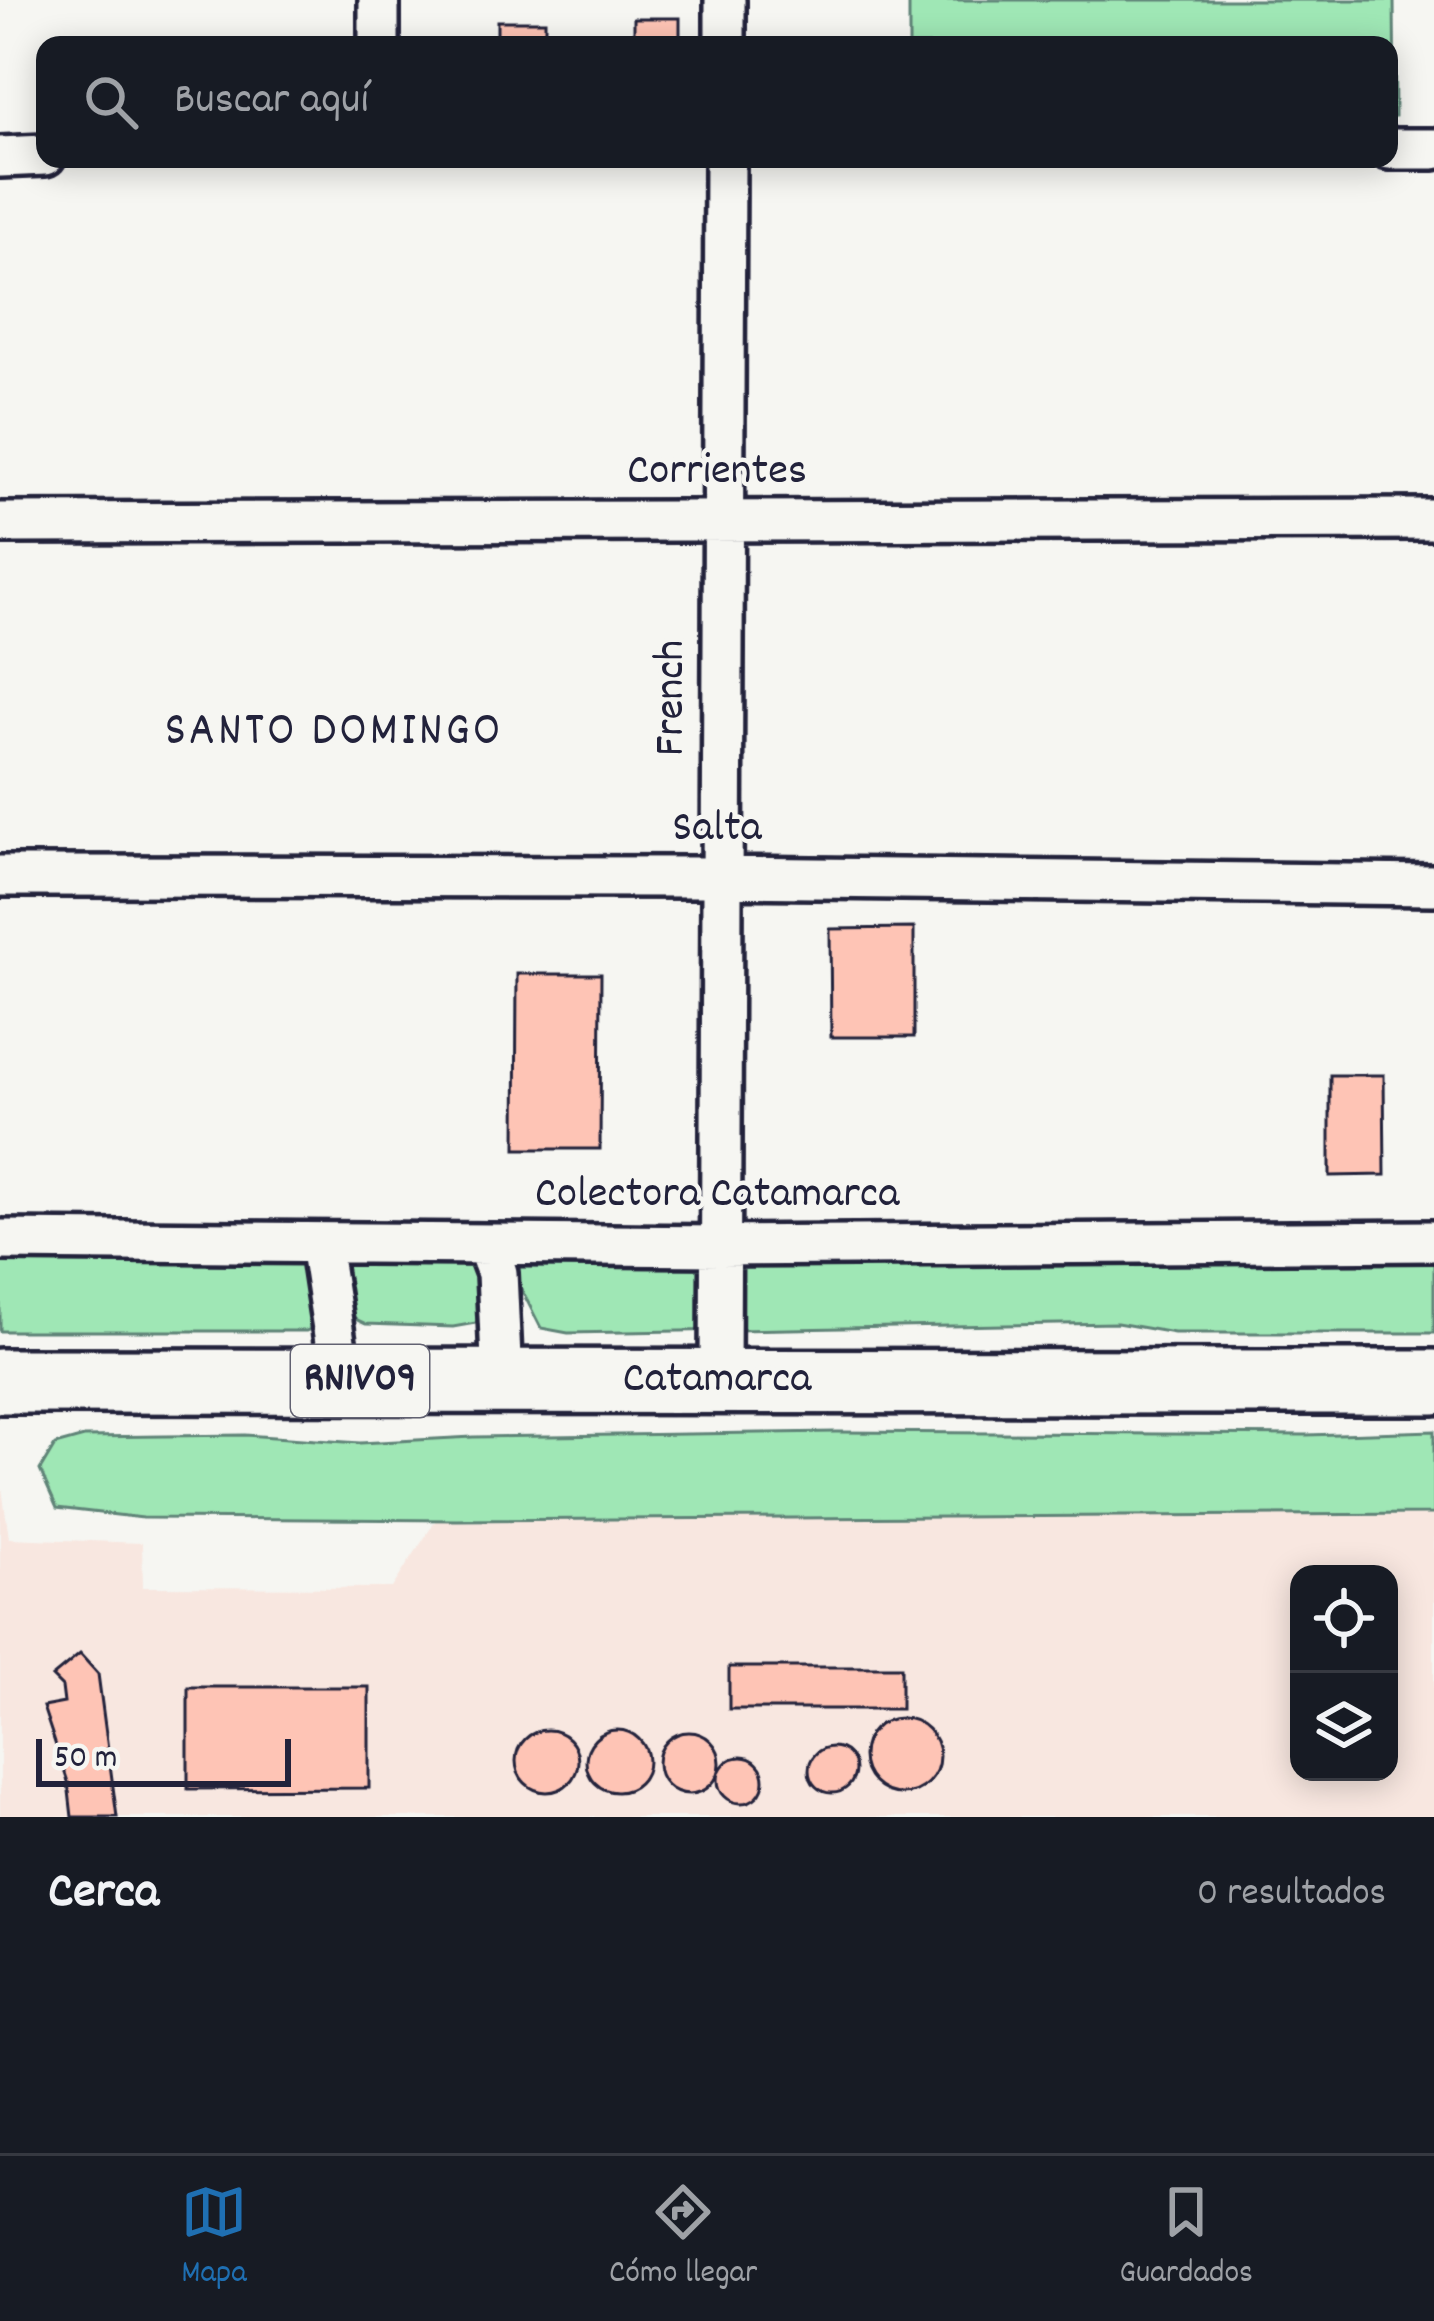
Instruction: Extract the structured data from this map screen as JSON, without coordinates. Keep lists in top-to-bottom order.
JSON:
{
  "streets": {
    "main road": ["RN1V09", "Catamarca"],
    "street": [
      "Corrientes",
      "French",
      "Salta",
      "Colectora Catamarca"
    ]
  },
  "crossings": [
    ["Corrientes", "French"],
    ["French", "Salta"],
    ["French", "Colectora Catamarca"],
    ["French", "Catamarca"]
  ],
  "districts": ["SANTO DOMINGO"],
  "scale_bar": "50 m",
  "page": {
    "search": "Buscar aquí",
    "scale": "50 m",
    "heading": ["Cerca", "0 resultados"],
    "nav": ["Mapa", "Cómo llegar", "Guardados"]
  }
}
